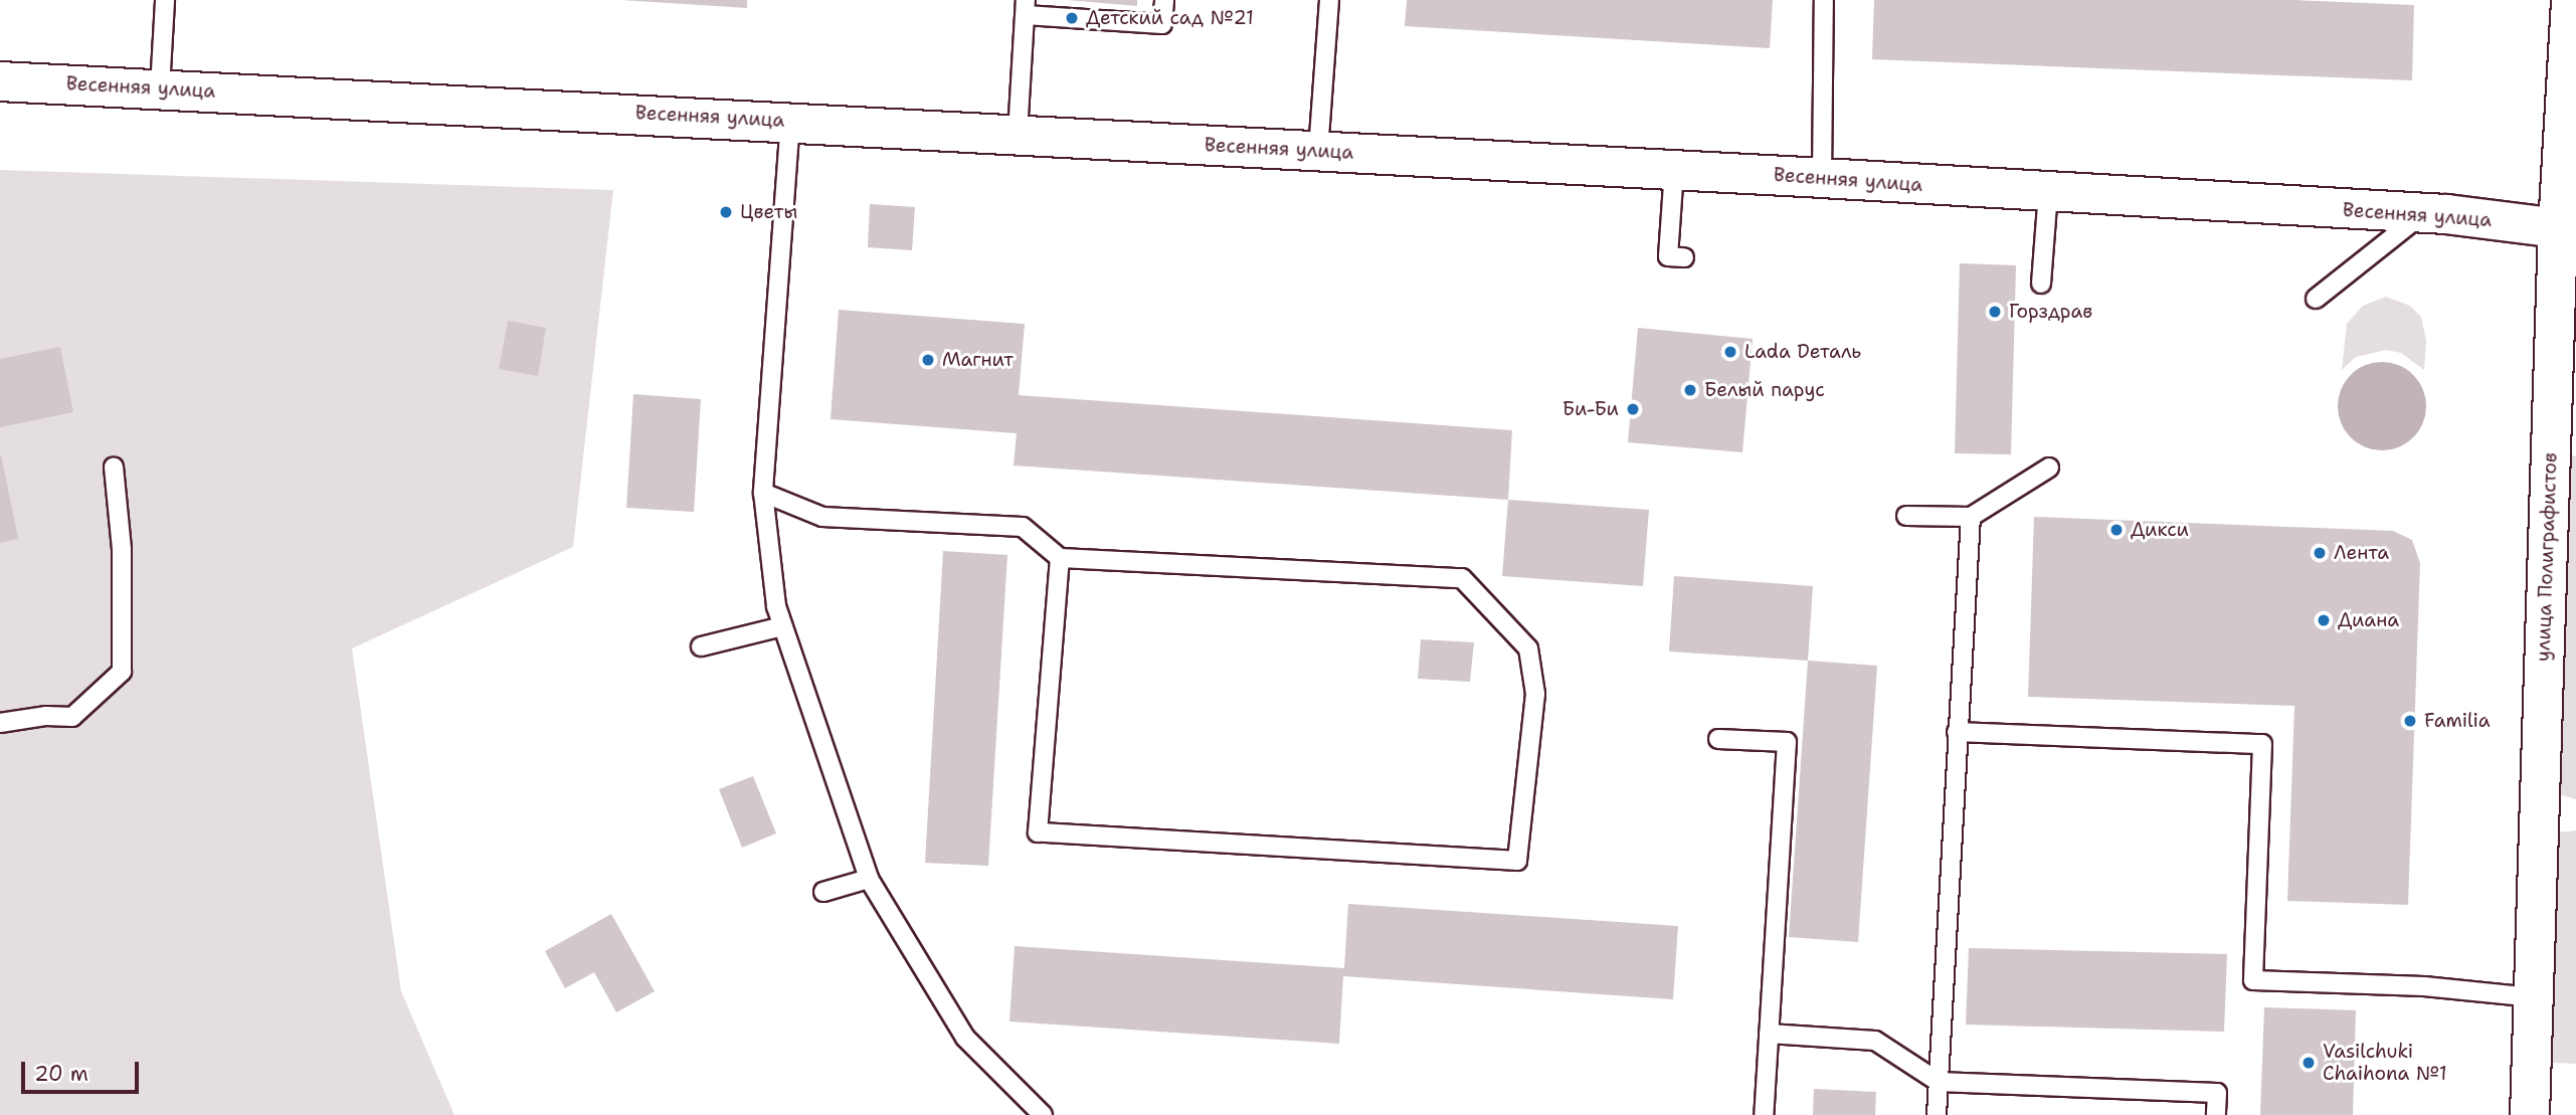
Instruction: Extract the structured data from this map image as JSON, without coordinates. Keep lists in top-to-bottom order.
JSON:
{
  "streets": {
    "street": ["Весенняя улица", "улица Полиграфистов"]
  },
  "crossings": [
    ["Весенняя улица", "улица Полиграфистов"]
  ],
  "places": [
    "Детский сад №21",
    "Цветы",
    "Горздрав",
    "Lada Dеталь",
    "Магнит",
    "Белый парус",
    "Би-Би",
    "Дикси",
    "Лента",
    "Диана",
    "Familia",
    "Vasilchuki Chaihona №1"
  ],
  "scale_bar": "20 m"
}
